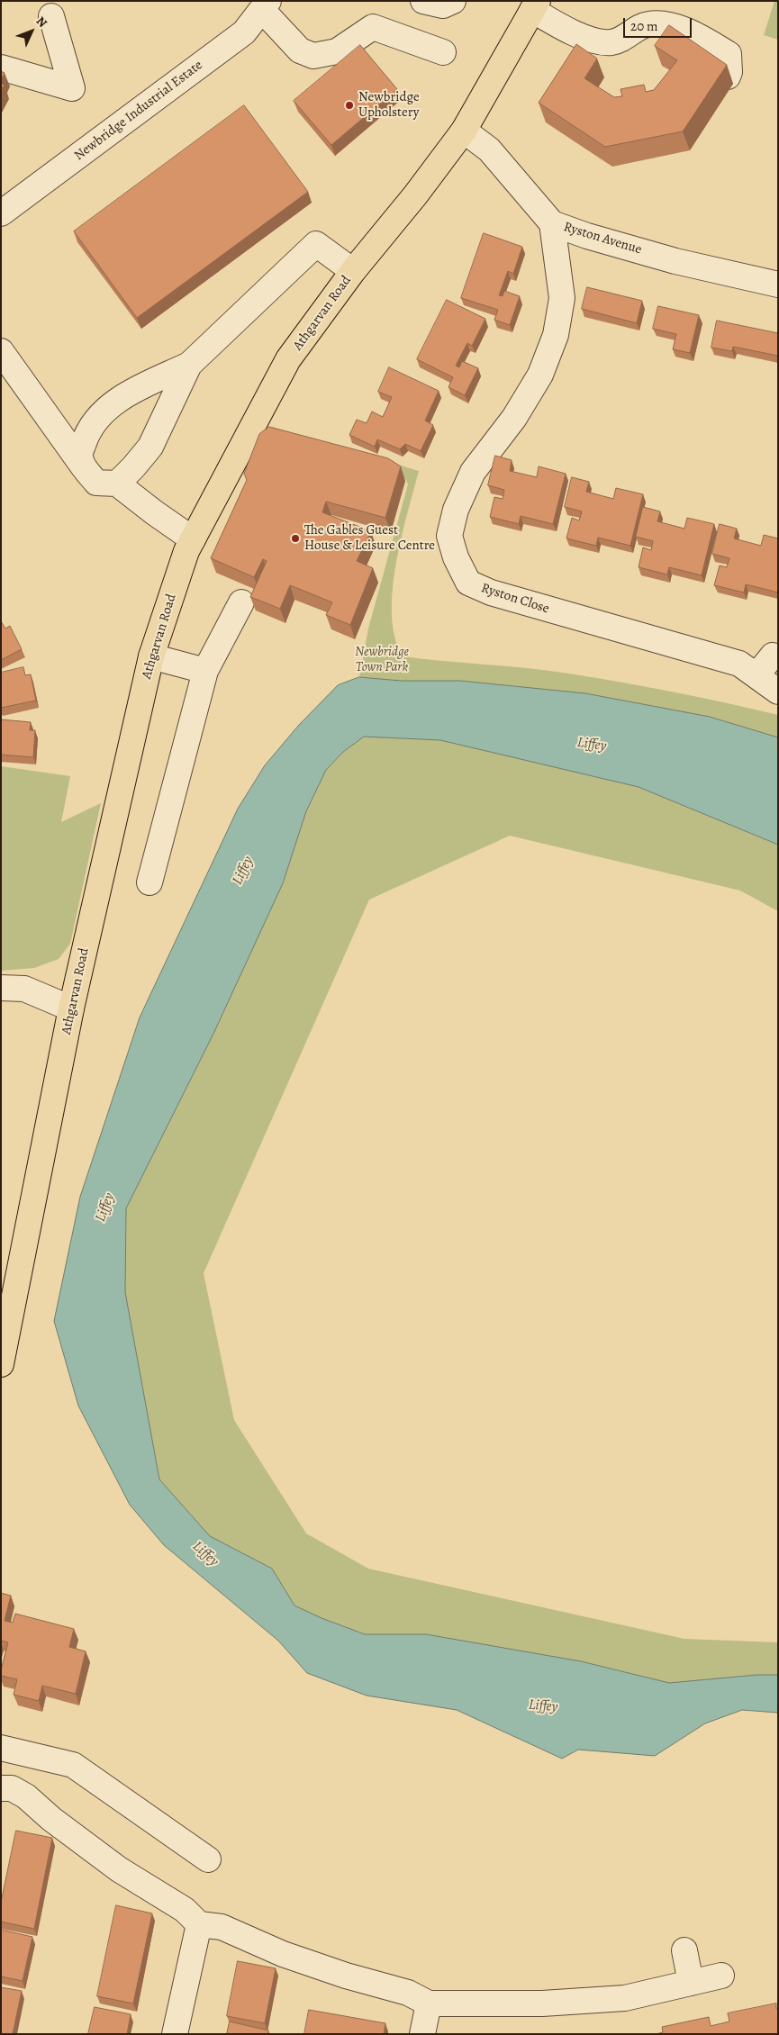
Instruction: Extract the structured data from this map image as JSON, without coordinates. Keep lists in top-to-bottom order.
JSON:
{
  "streets": {
    "main road": ["Athgarvan Road"],
    "street": ["Newbridge Industrial Estate", "Ryston Avenue", "Ryston Close"]
  },
  "crossings": [
    ["Ryston Avenue", "Athgarvan Road"],
    ["Ryston Avenue", "Ryston Close"]
  ],
  "water": ["Liffey"],
  "parks": ["Newbridge Town Park"],
  "places": ["Newbridge Upholstery", "The Gables Guest House & Leisure Centre"],
  "scale_bar": "20 m",
  "north": "top right"
}
